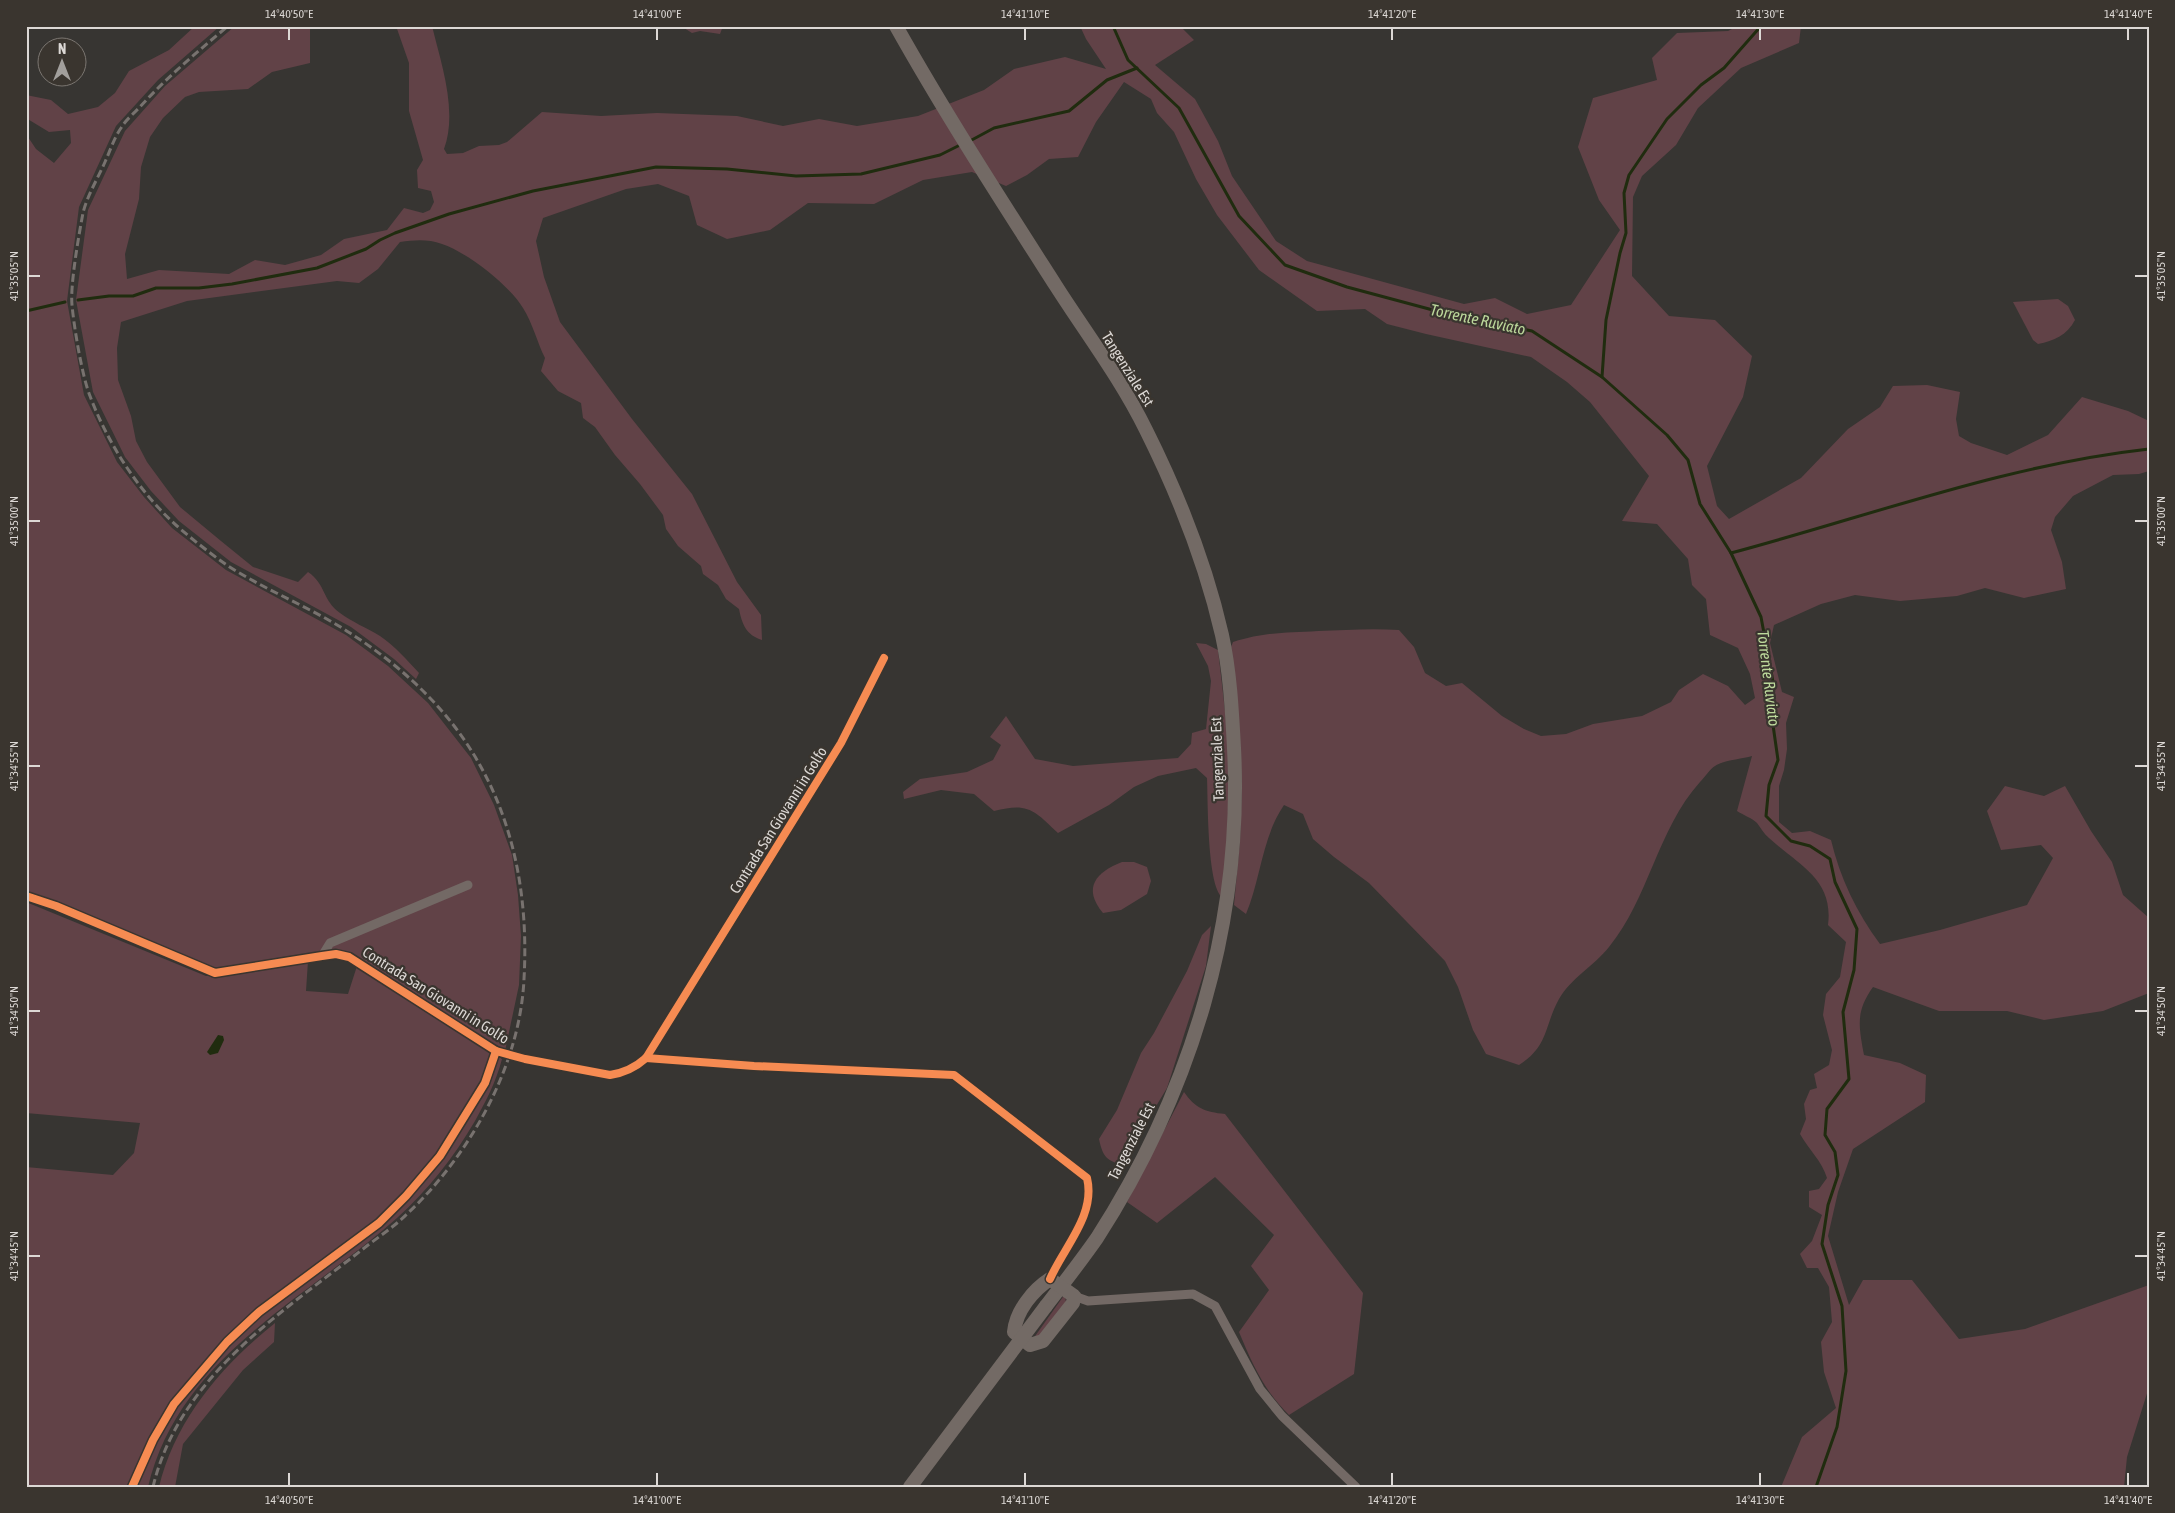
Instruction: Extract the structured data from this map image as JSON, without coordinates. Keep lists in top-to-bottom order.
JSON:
{
  "streets": {
    "main road": ["Tangenziale Est"],
    "street": ["Contrada San Giovanni in Golfo"]
  },
  "water": ["Torrente Ruviato"],
  "north": "top",
  "coordinates": [
    "14°40'50\"E",
    "14°41'00\"E",
    "14°41'10\"E",
    "14°41'20\"E",
    "14°41'30\"E",
    "14°41'40\"E",
    "41°35'05\"N",
    "41°35'00\"N",
    "41°34'55\"N",
    "41°34'50\"N",
    "41°34'45\"N"
  ]
}
